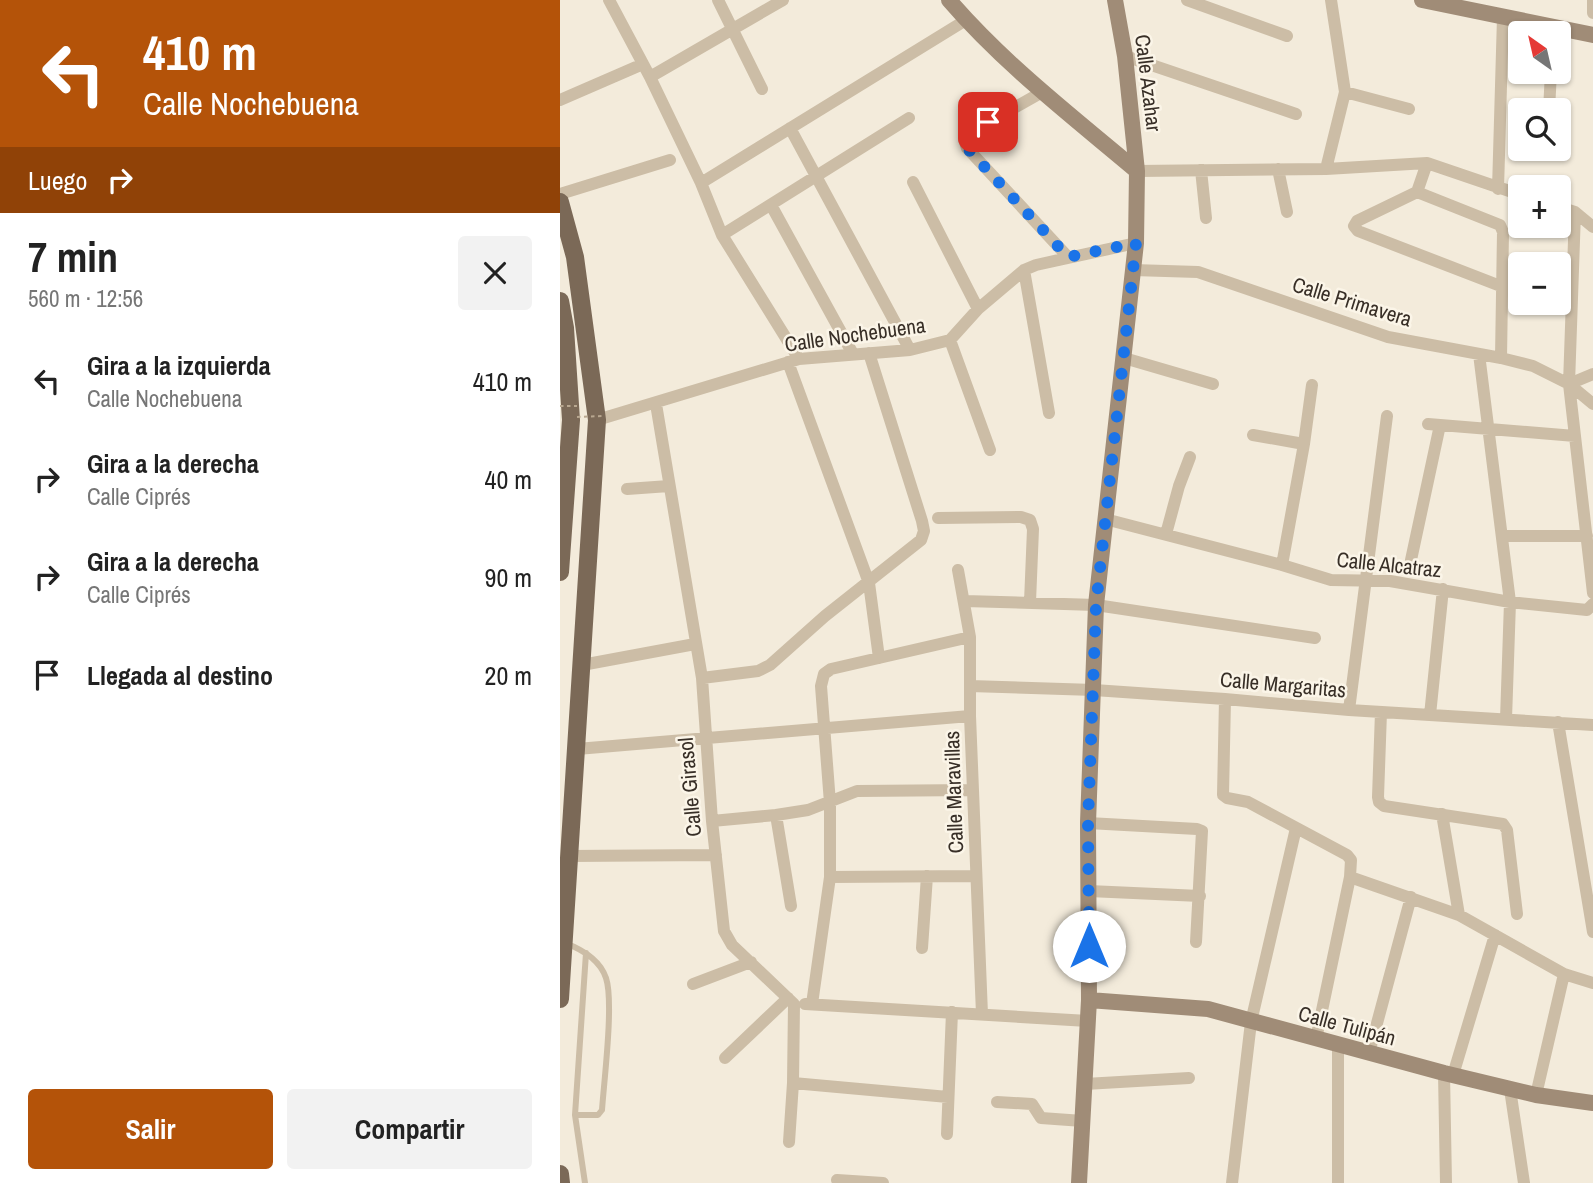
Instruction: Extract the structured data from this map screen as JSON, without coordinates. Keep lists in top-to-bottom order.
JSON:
{
  "streets": {
    "street": [
      "Calle Azahar",
      "Calle Primavera",
      "Calle Nochebuena",
      "Calle Alcatraz",
      "Calle Margaritas",
      "Calle Girasol",
      "Calle Maravillas",
      "Calle Tulipán"
    ]
  },
  "crossings": [
    ["Calle Azahar", "Calle Primavera"],
    ["Calle Azahar", "Calle Nochebuena"],
    ["Calle Azahar", "Calle Alcatraz"],
    ["Calle Azahar", "Calle Margaritas"],
    ["Calle Azahar", "Calle Tulipán"],
    ["Calle Nochebuena", "Calle Girasol"],
    ["Calle Margaritas", "Calle Maravillas"]
  ],
  "north": "top left",
  "page": {
    "turn": ["410 m", "Calle Nochebuena"],
    "map_buttons": ["+", "−"],
    "then": "Luego",
    "heading": ["7 min", "560 m · 12:56"],
    "list": [
      {
        "name": "Gira a la izquierda",
        "note": "Calle Nochebuena",
        "value": "410 m"
      },
      {
        "name": "Gira a la derecha",
        "note": "Calle Ciprés",
        "value": "40 m"
      },
      {
        "name": "Gira a la derecha",
        "note": "Calle Ciprés",
        "value": "90 m"
      },
      {
        "name": "Llegada al destino",
        "value": "20 m"
      }
    ],
    "buttons": ["Salir", "Compartir"]
  }
}
